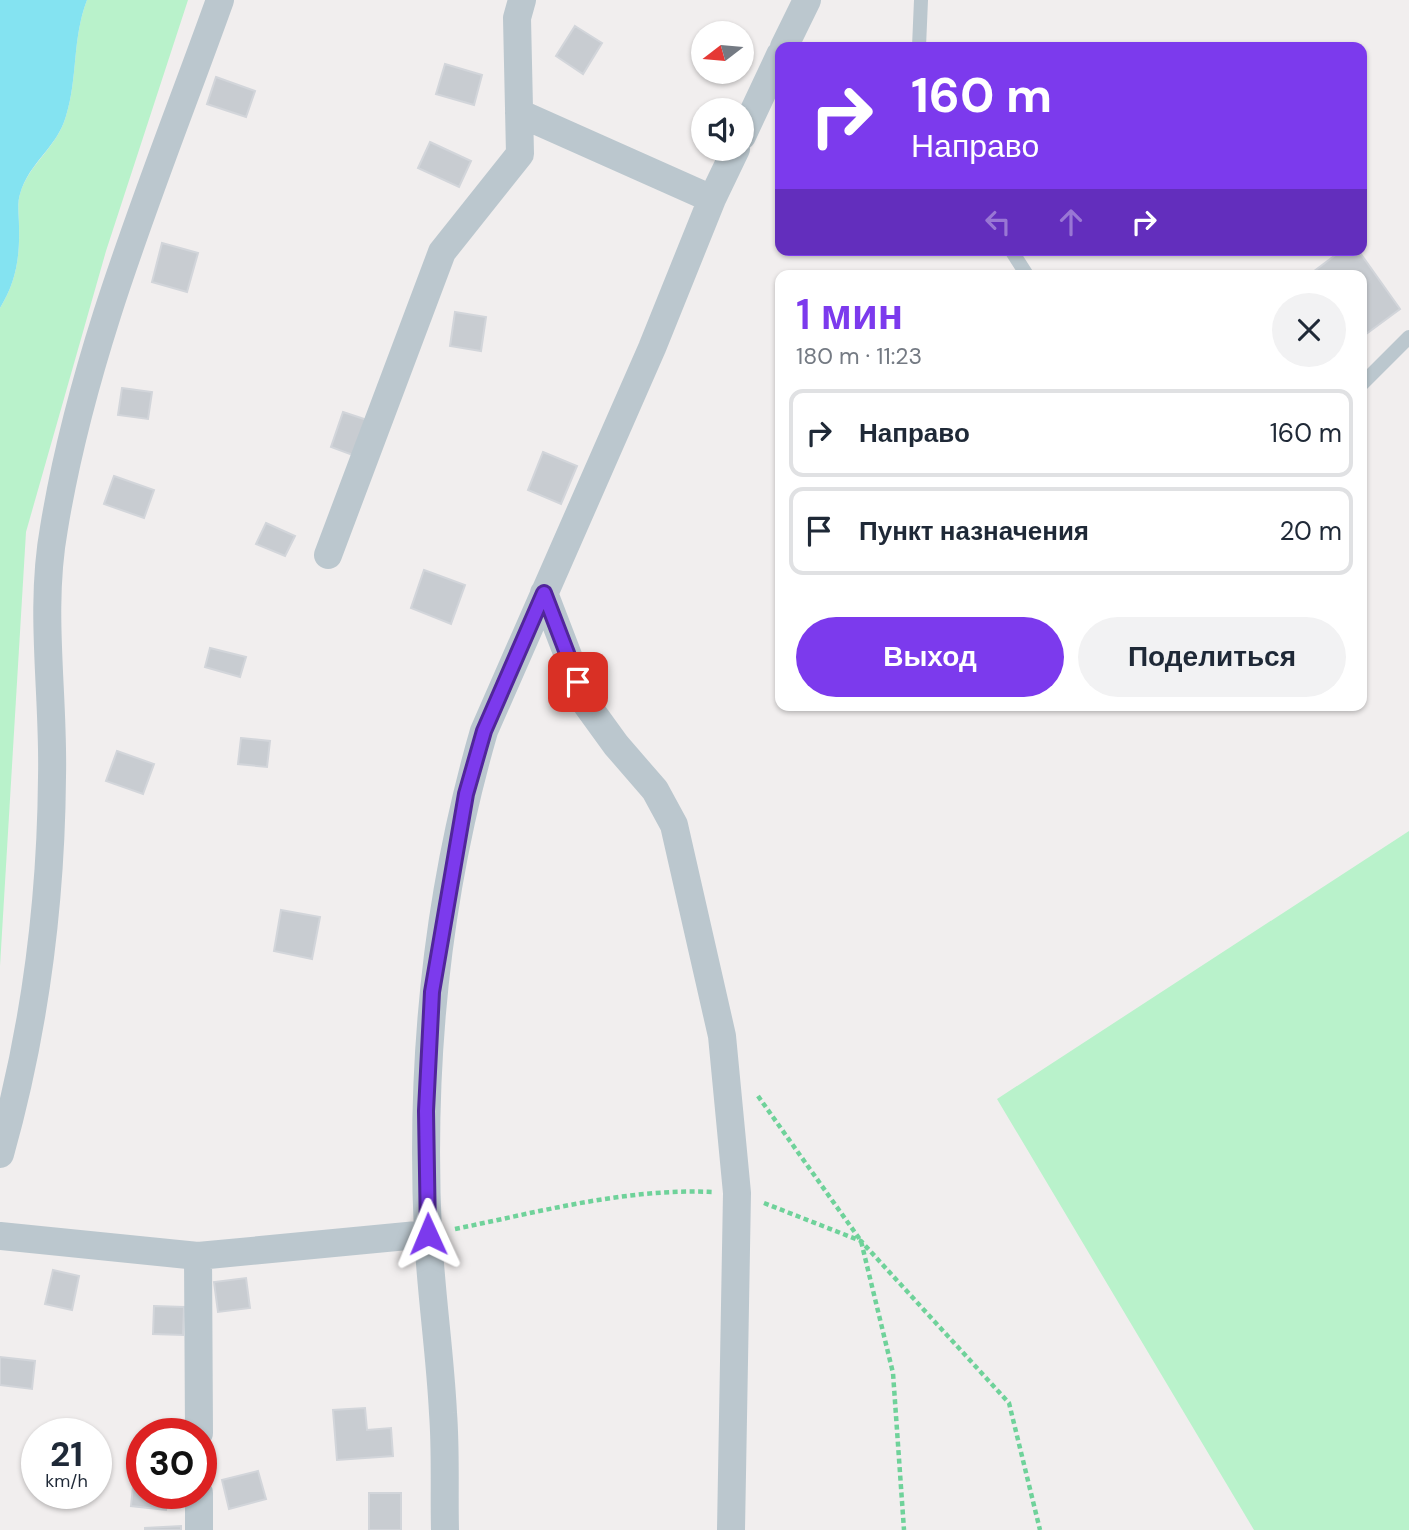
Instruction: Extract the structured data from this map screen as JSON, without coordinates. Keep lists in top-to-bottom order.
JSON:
{
  "north": "left",
  "page": {
    "turn": ["160 m", "Направо"],
    "heading": ["1 мин", "180 m · 11:23"],
    "list": [
      {
        "name": "Направо",
        "value": "160 m"
      },
      {
        "name": "Пункт назначения",
        "value": "20 m"
      }
    ],
    "buttons": ["Выход", "Поделиться"],
    "speed": "21 km/h",
    "limit": "30"
  }
}
